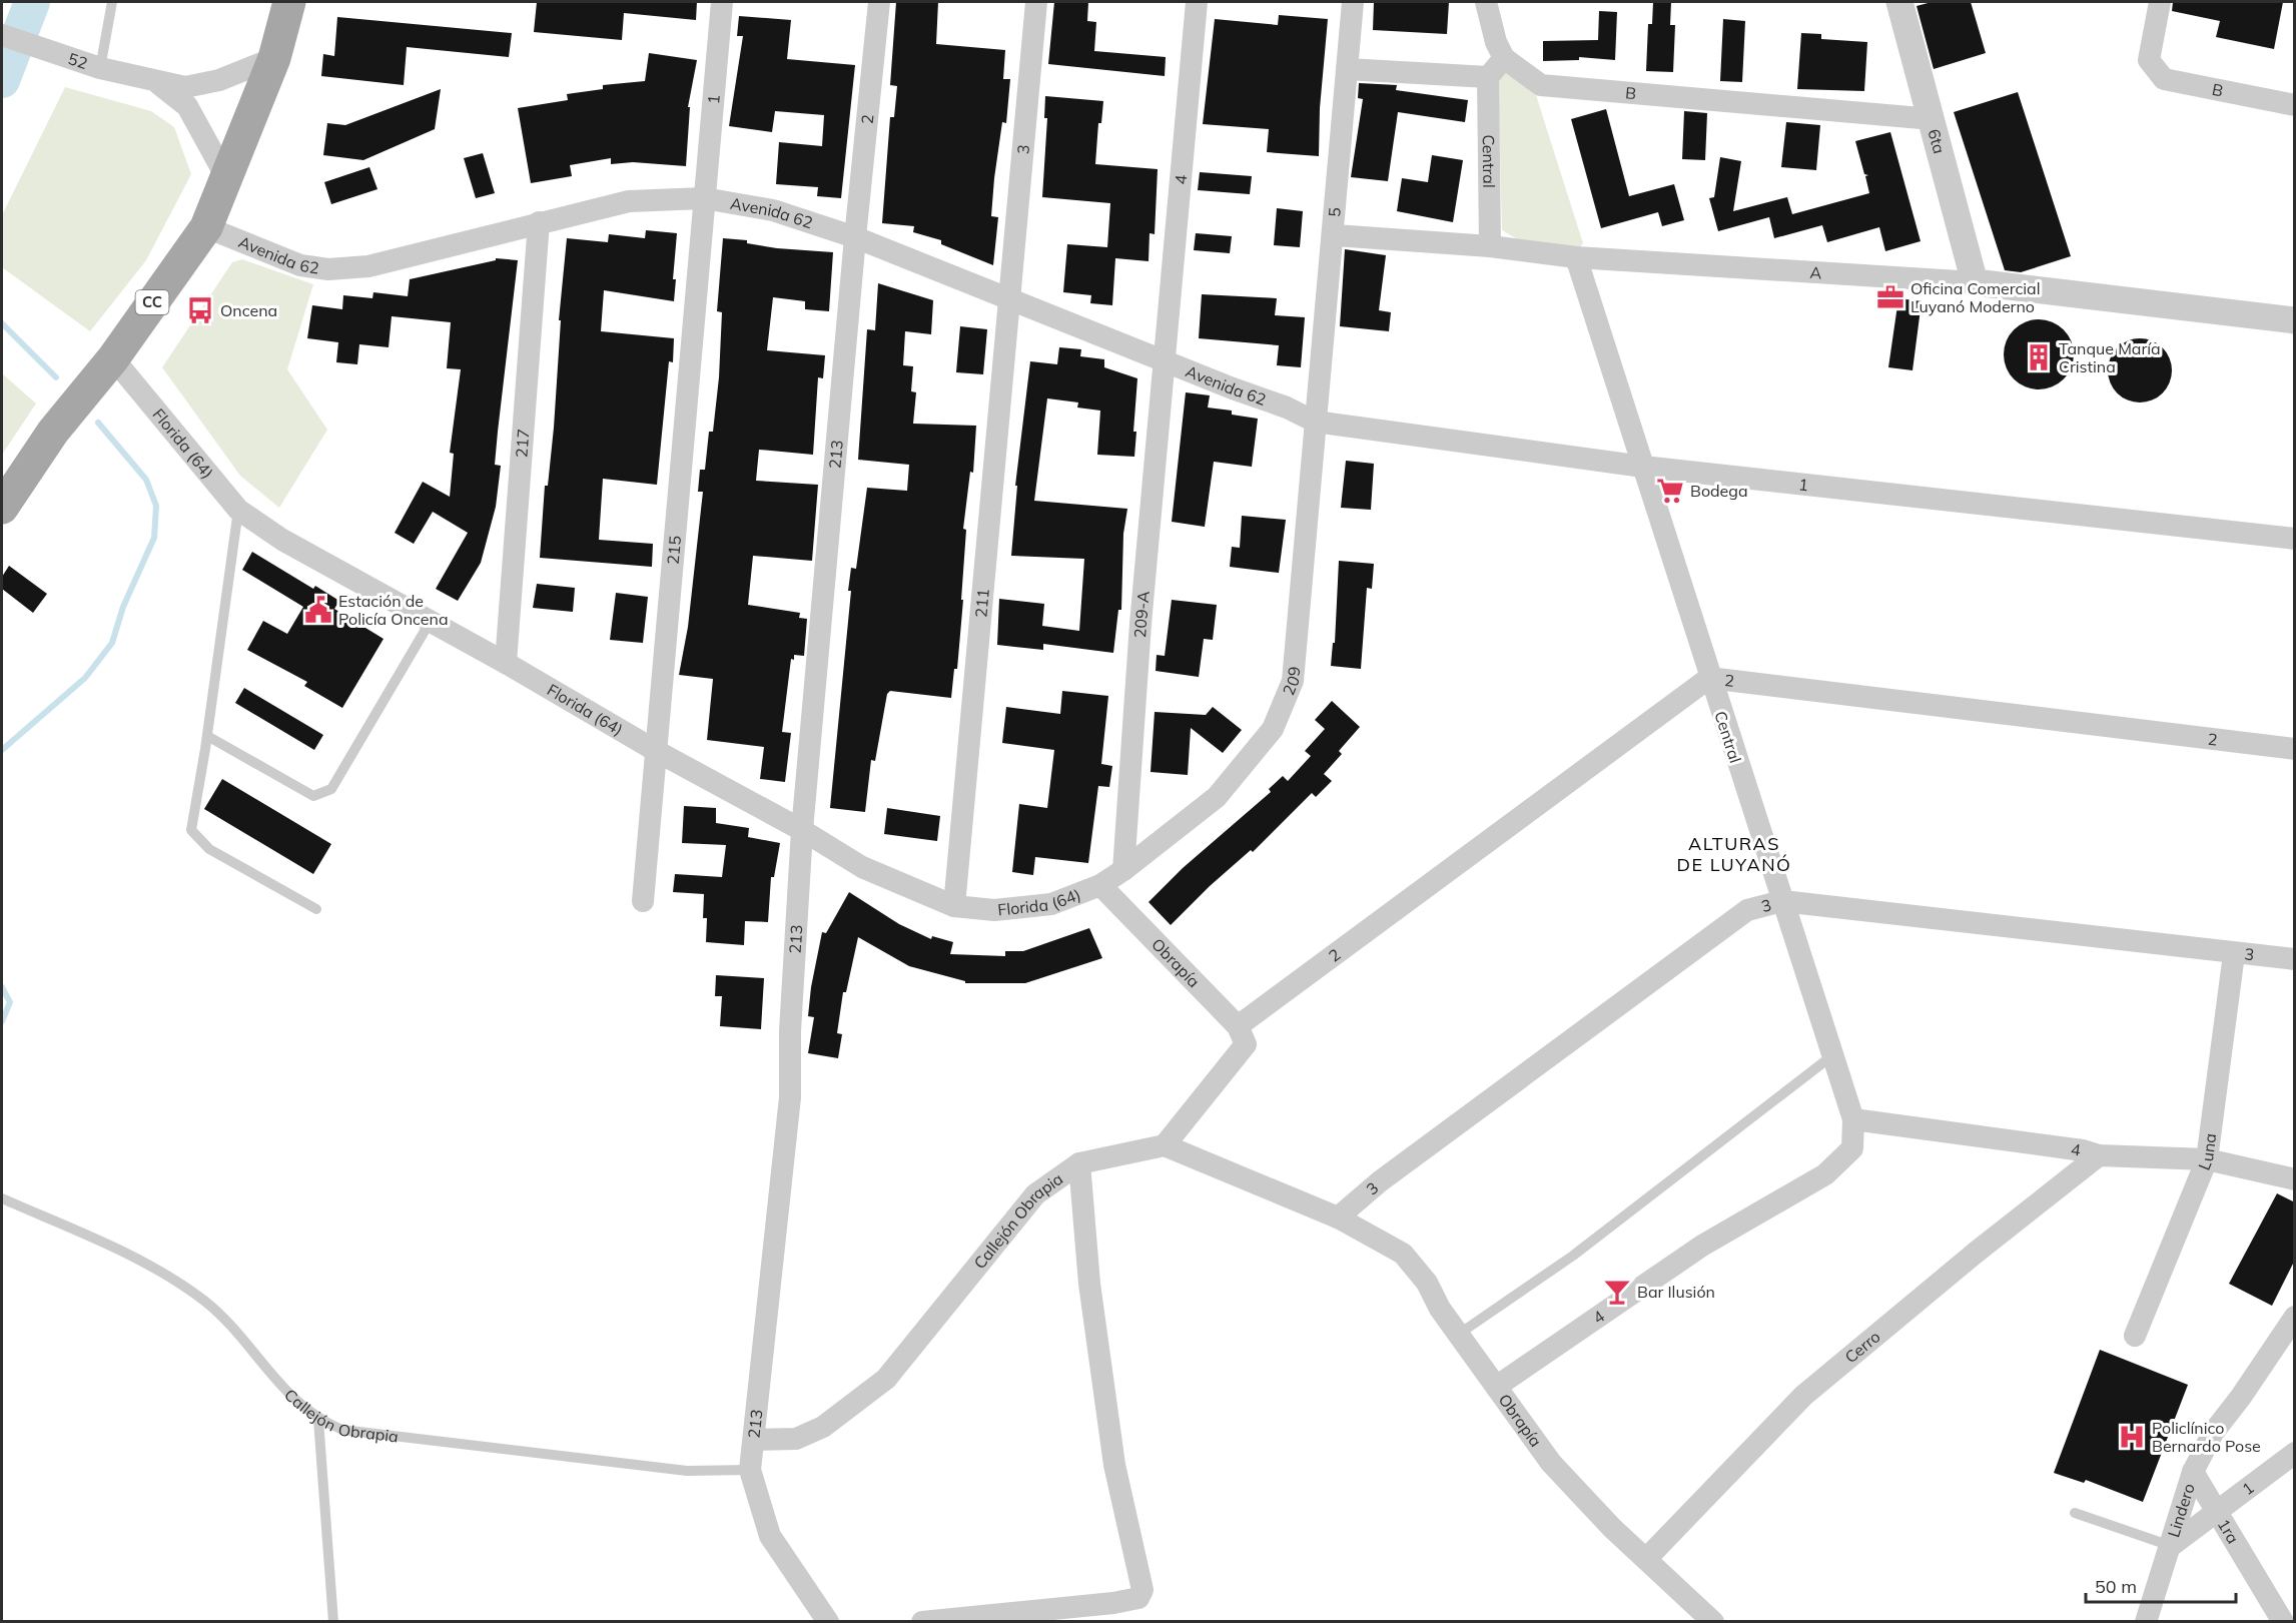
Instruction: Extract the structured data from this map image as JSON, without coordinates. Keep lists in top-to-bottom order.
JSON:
{
  "streets": {
    "main road": ["CC"],
    "street": [
      "52",
      "B",
      "1",
      "2",
      "6ta",
      "3",
      "Central",
      "4",
      "5",
      "Avenida 62",
      "A",
      "Florida (64)",
      "217",
      "213",
      "215",
      "211",
      "209-A",
      "209",
      "Obrapía",
      "Luna",
      "Callejón Obrapia",
      "Cerro",
      "Lindero",
      "1ra"
    ]
  },
  "crossings": [
    ["52", "CC"],
    ["B", "6ta"],
    ["1", "Central"],
    ["1", "5"],
    ["1", "Avenida 62"],
    ["1", "215"],
    ["1", "209"],
    ["1", "Lindero"],
    ["1", "1ra"],
    ["2", "Central"],
    ["2", "Avenida 62"],
    ["2", "213"],
    ["2", "Obrapía"],
    ["2", "Callejón Obrapia"],
    ["6ta", "A"],
    ["3", "Central"],
    ["3", "Avenida 62"],
    ["3", "211"],
    ["3", "Obrapía"],
    ["3", "Luna"],
    ["Central", "4"],
    ["Central", "A"],
    ["4", "Avenida 62"],
    ["4", "209-A"],
    ["4", "Obrapía"],
    ["4", "Luna"],
    ["4", "Cerro"],
    ["5", "Avenida 62"],
    ["5", "A"],
    ["5", "209"],
    ["Avenida 62", "CC"],
    ["Avenida 62", "217"],
    ["Avenida 62", "213"],
    ["Avenida 62", "215"],
    ["Avenida 62", "211"],
    ["Avenida 62", "209-A"],
    ["Avenida 62", "209"],
    ["CC", "Florida (64)"],
    ["Florida (64)", "217"],
    ["Florida (64)", "213"],
    ["Florida (64)", "215"],
    ["Florida (64)", "211"],
    ["Florida (64)", "209-A"],
    ["Florida (64)", "209"],
    ["Florida (64)", "Obrapía"],
    ["213", "Callejón Obrapia"],
    ["209-A", "209"],
    ["Obrapía", "Cerro"],
    ["Lindero", "1ra"]
  ],
  "districts": ["ALTURAS DE LUYANÓ"],
  "places": {
    "office": ["Oficina Comercial Luyanó Moderno"],
    "bus stop": ["Oncena"],
    "building": ["Tanque María Cristina"],
    "supermarket": ["Bodega"],
    "public building": ["Estación de Policía Oncena"],
    "bar": ["Bar Ilusión"],
    "hospital": ["Policlínico Bernardo Pose"]
  },
  "scale_bar": "50 m"
}
